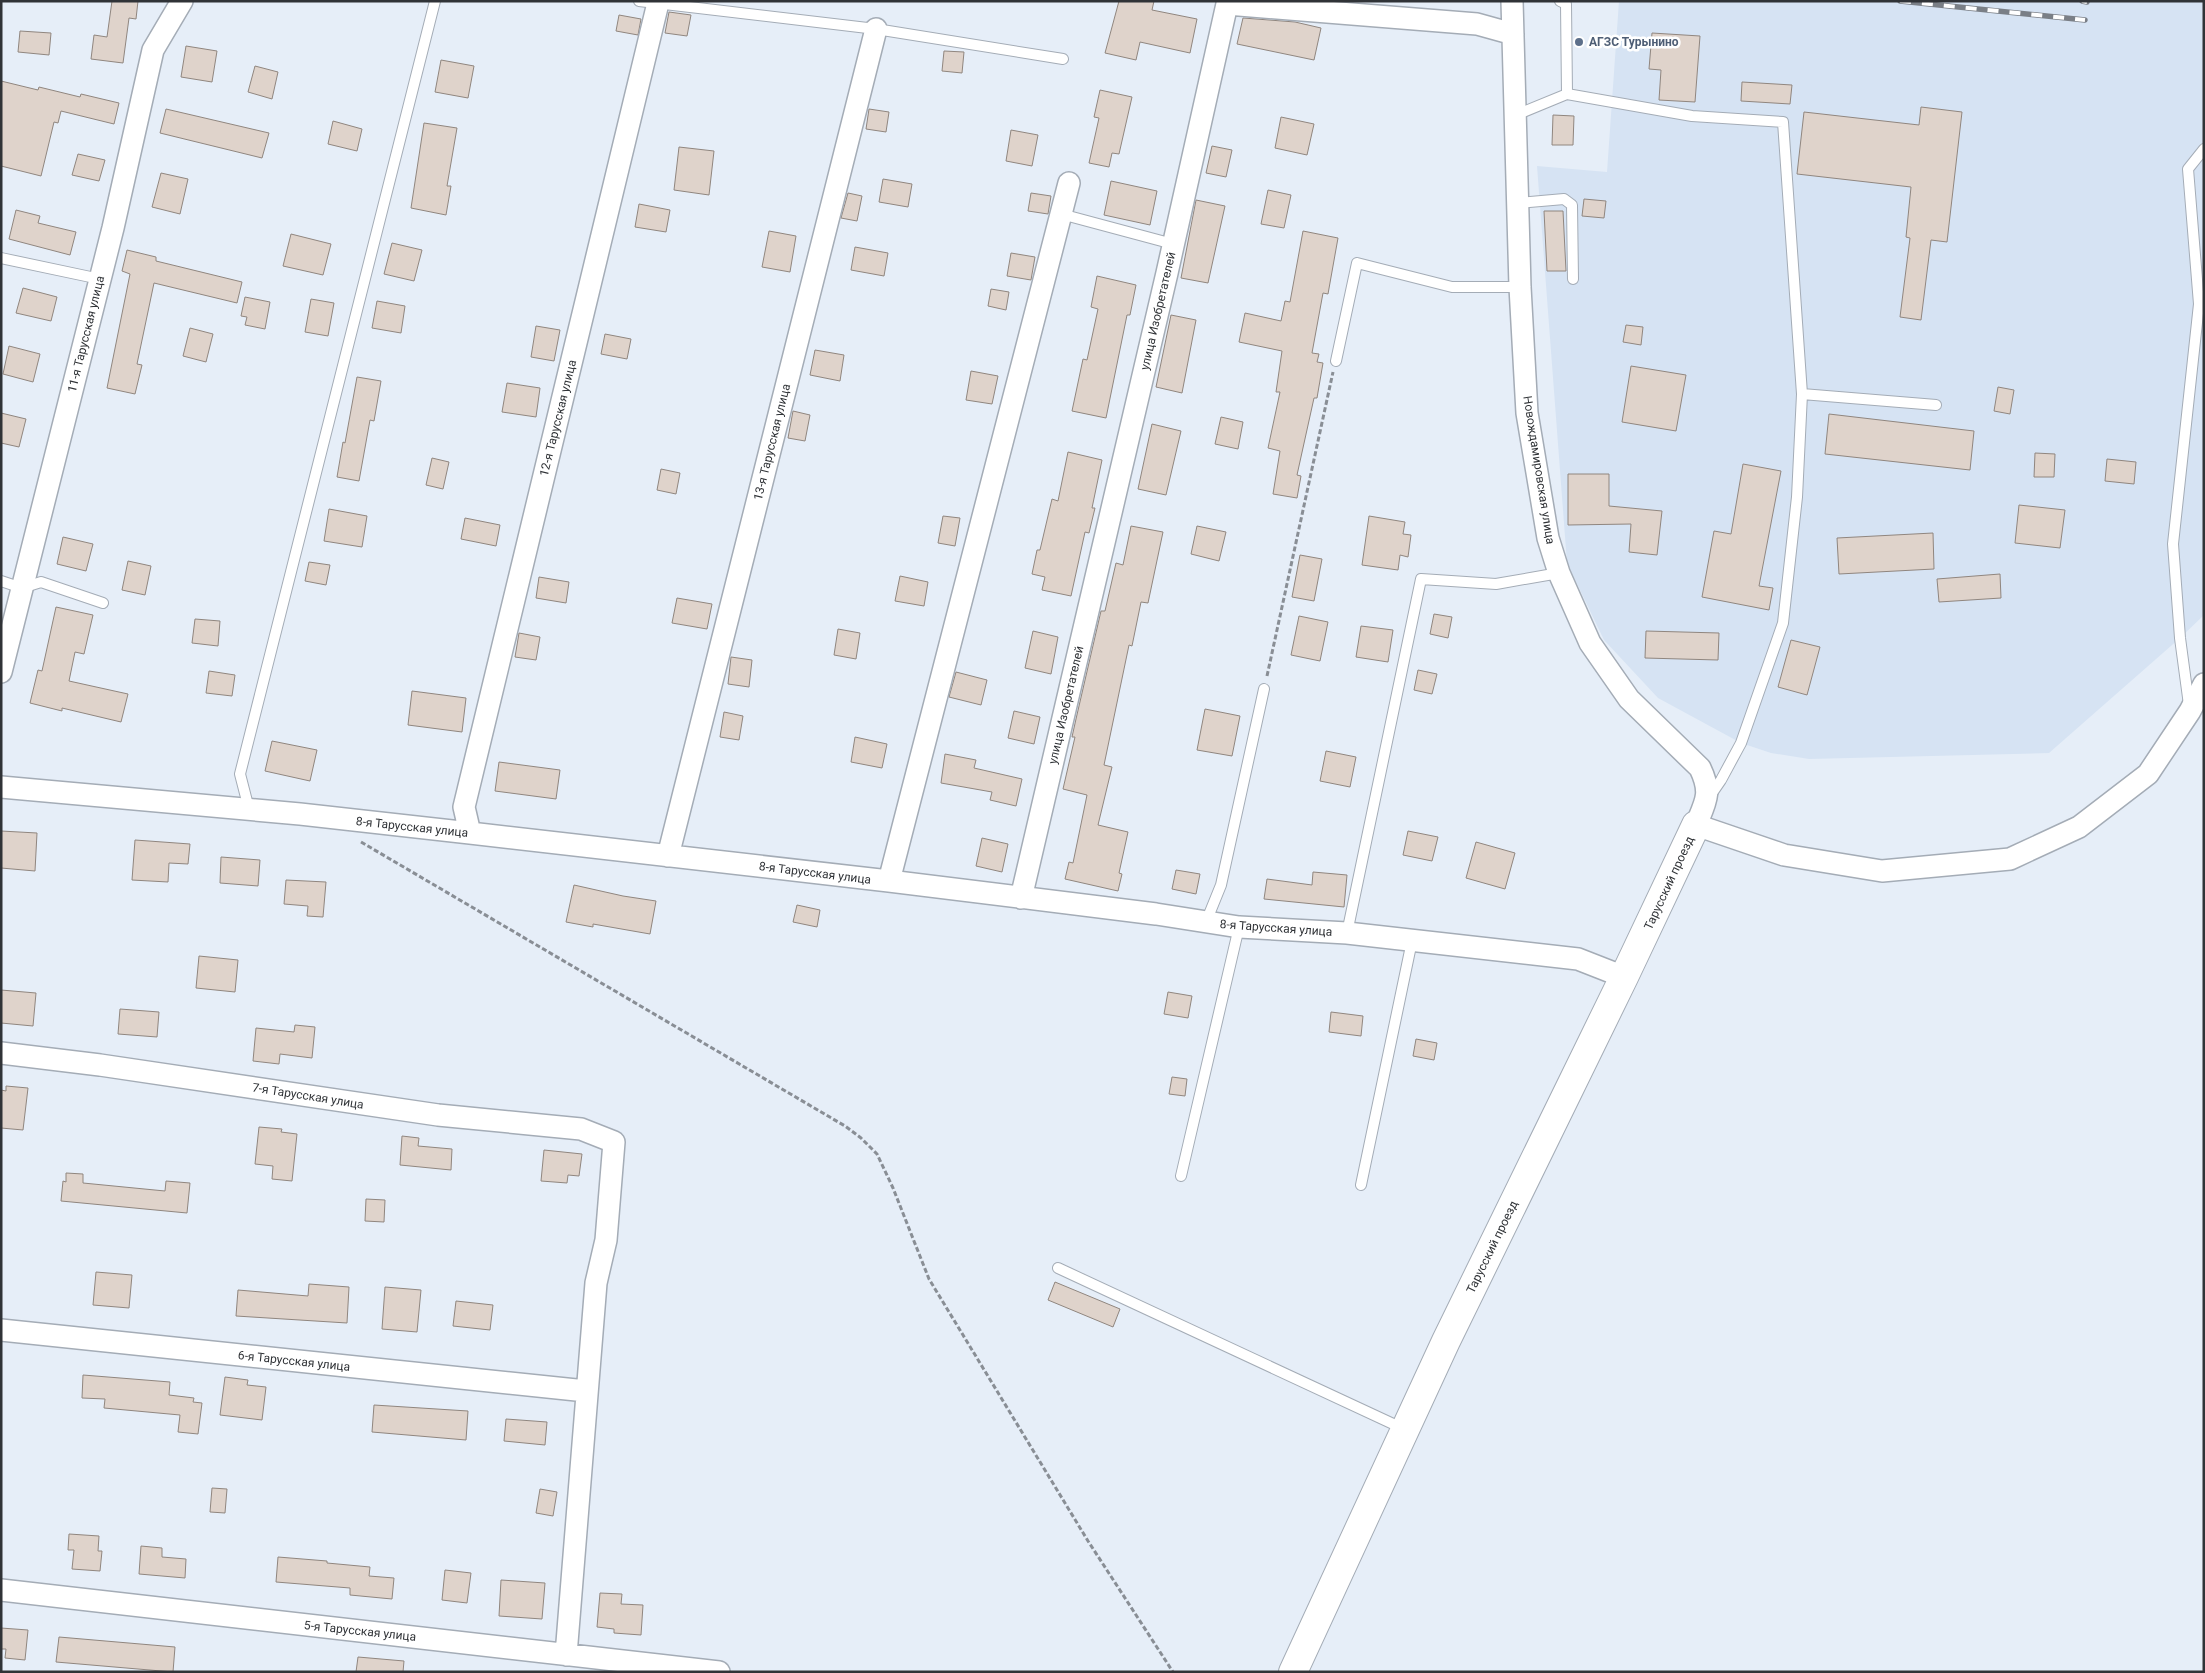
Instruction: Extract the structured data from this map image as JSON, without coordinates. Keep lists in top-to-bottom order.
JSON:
{
  "streets": {
    "street": [
      "улица Изобретателей",
      "11-я Тарусская улица",
      "12-я Тарусская улица",
      "13-я Тарусская улица",
      "Новождамировская улица",
      "8-я Тарусская улица",
      "Тарусский проезд",
      "7-я Тарусская улица",
      "6-я Тарусская улица",
      "5-я Тарусская улица"
    ]
  },
  "crossings": [
    ["улица Изобретателей", "Новождамировская улица"],
    ["улица Изобретателей", "8-я Тарусская улица"],
    ["12-я Тарусская улица", "8-я Тарусская улица"],
    ["13-я Тарусская улица", "8-я Тарусская улица"],
    ["8-я Тарусская улица", "Тарусский проезд"],
    ["7-я Тарусская улица", "6-я Тарусская улица"]
  ],
  "places": ["АГЗС Турынино"]
}
